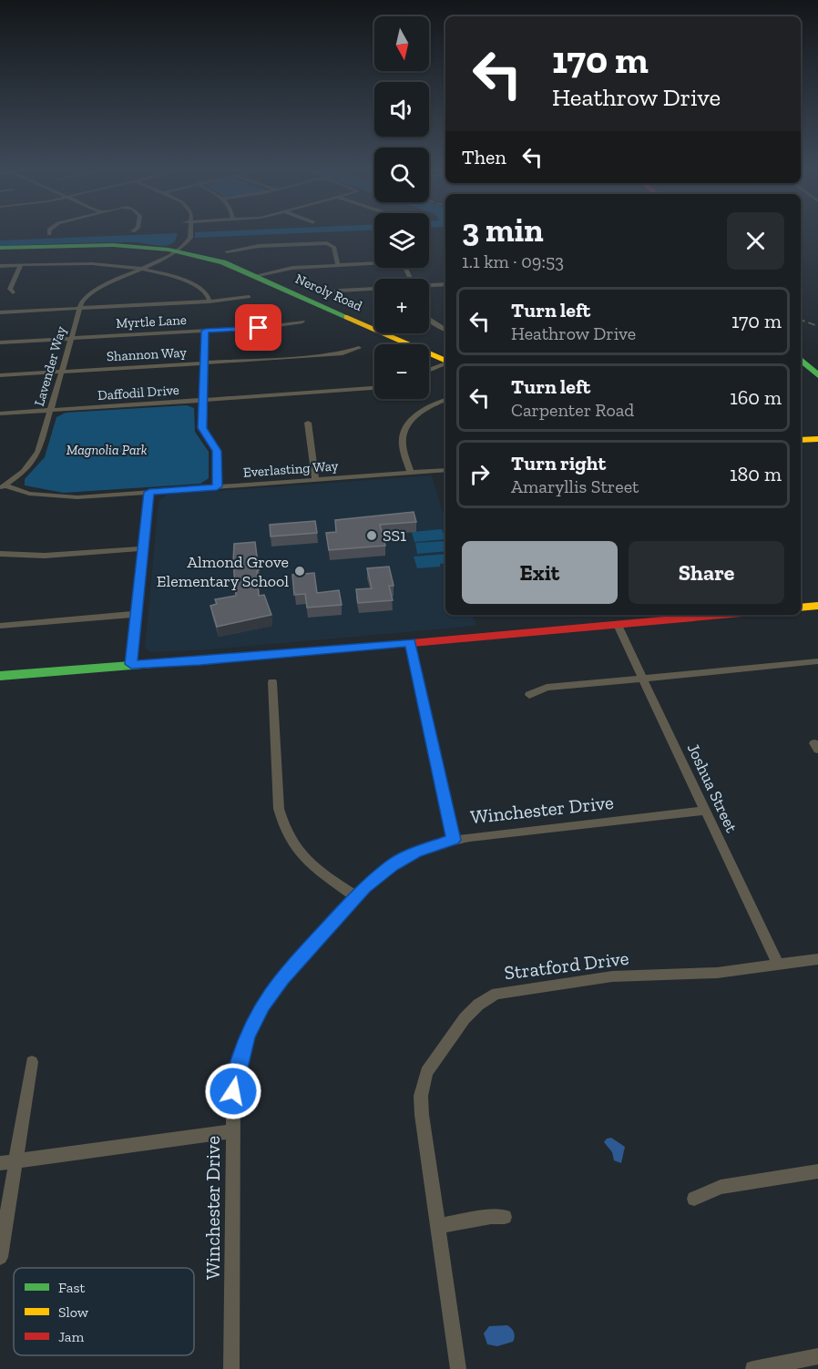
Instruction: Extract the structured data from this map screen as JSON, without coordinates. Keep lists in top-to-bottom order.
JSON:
{
  "streets": {
    "street": [
      "Neroly Road",
      "Myrtle Lane",
      "Shannon Way",
      "Lavender Way",
      "Daffodil Drive",
      "Everlasting Way",
      "Joshua Street",
      "Winchester Drive",
      "Stratford Drive"
    ]
  },
  "crossings": [
    ["Neroly Road", "Lavender Way"],
    ["Myrtle Lane", "Lavender Way"],
    ["Shannon Way", "Lavender Way"],
    ["Lavender Way", "Daffodil Drive"],
    ["Lavender Way", "Everlasting Way"],
    ["Joshua Street", "Winchester Drive"],
    ["Joshua Street", "Stratford Drive"]
  ],
  "parks": ["Magnolia Park"],
  "places": ["SS1", "Almond Grove Elementary School"],
  "legend": ["Fast", "Slow", "Jam"],
  "north": "bottom",
  "page": {
    "map_buttons": ["+", "−"],
    "turn": ["170 m", "Heathrow Drive"],
    "then": "Then",
    "heading": ["3 min", "1.1 km · 09:53"],
    "list": [
      {
        "name": "Turn left",
        "note": "Heathrow Drive",
        "value": "170 m"
      },
      {
        "name": "Turn left",
        "note": "Carpenter Road",
        "value": "160 m"
      },
      {
        "name": "Turn right",
        "note": "Amaryllis Street",
        "value": "180 m"
      }
    ],
    "buttons": ["Exit", "Share"]
  }
}
